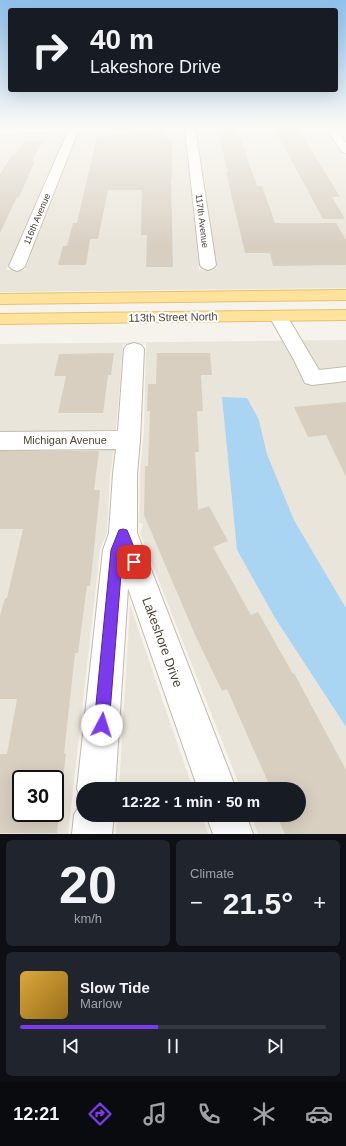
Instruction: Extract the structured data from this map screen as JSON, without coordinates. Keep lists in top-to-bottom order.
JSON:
{
  "streets": {
    "main road": ["113th Street North"],
    "street": [
      "116th Avenue",
      "117th Avenue",
      "Michigan Avenue",
      "Lakeshore Drive"
    ]
  },
  "crossings": [
    ["Michigan Avenue", "Lakeshore Drive"]
  ],
  "page": {
    "turn": ["40 m", "Lakeshore Drive"],
    "limit": "30",
    "trip": "12:22 · 1 min · 50 m",
    "tile": [
      ["20", "km/h"],
      "Climate"
    ],
    "heat": ["−", "21.5°", "+"],
    "song": ["Slow Tide", "Marlow"],
    "tabs": "12:21"
  }
}
